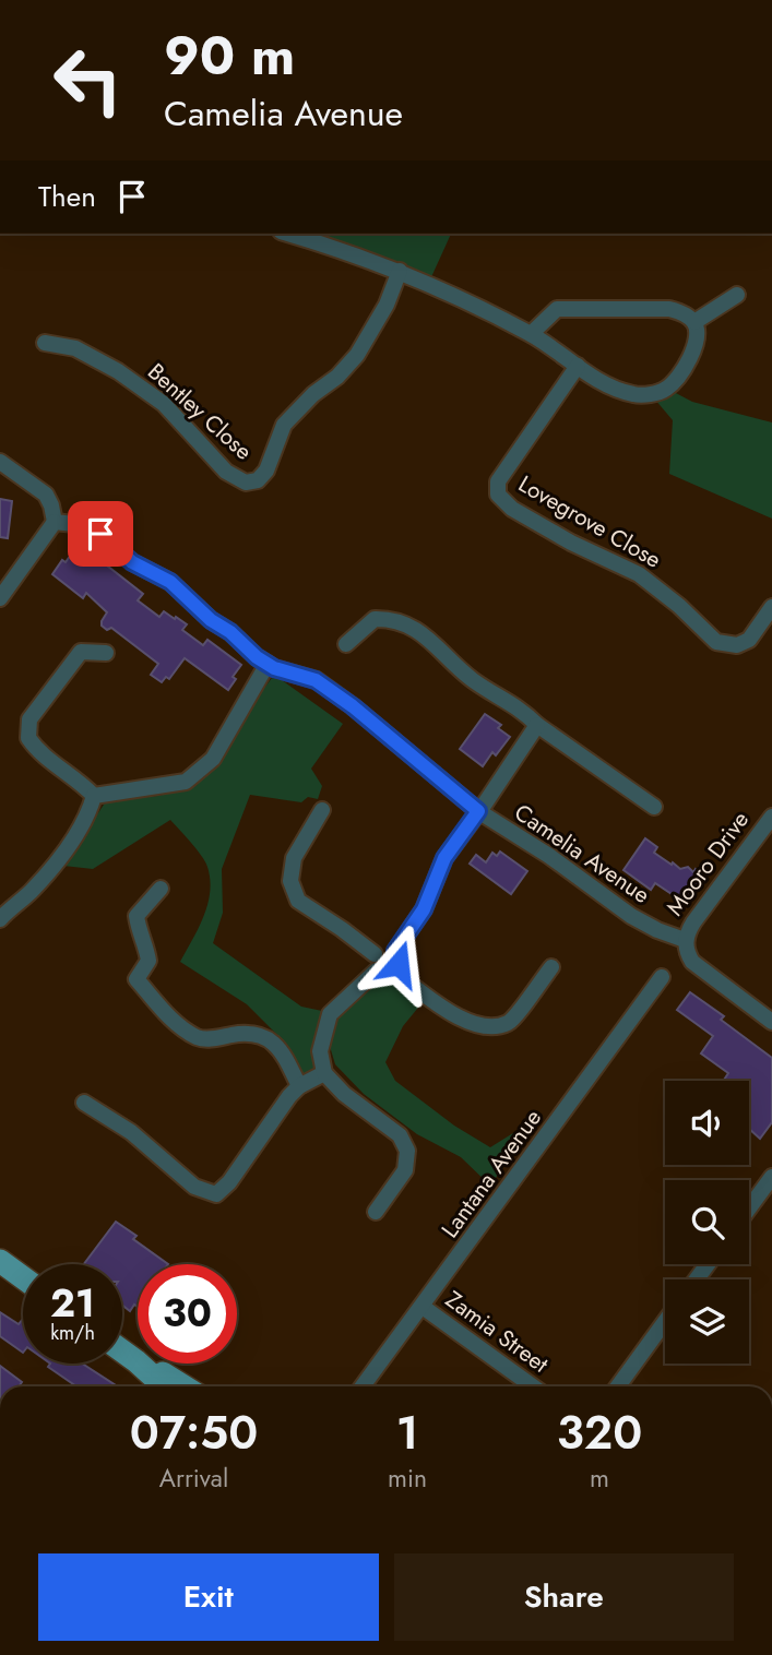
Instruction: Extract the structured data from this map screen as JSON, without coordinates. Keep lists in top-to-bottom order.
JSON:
{
  "streets": {
    "street": [
      "Bentley Close",
      "Lovegrove Close",
      "Camelia Avenue",
      "Mooro Drive",
      "Lantana Avenue",
      "Zamia Street"
    ]
  },
  "crossings": [
    ["Camelia Avenue", "Mooro Drive"],
    ["Lantana Avenue", "Zamia Street"]
  ],
  "page": {
    "turn": ["90 m", "Camelia Avenue"],
    "then": "Then",
    "speed": "21 km/h",
    "limit": "30",
    "eta": [
      "07:50",
      "Arrival",
      "1",
      "min",
      "320",
      "m"
    ],
    "buttons": ["Exit", "Share"]
  }
}
